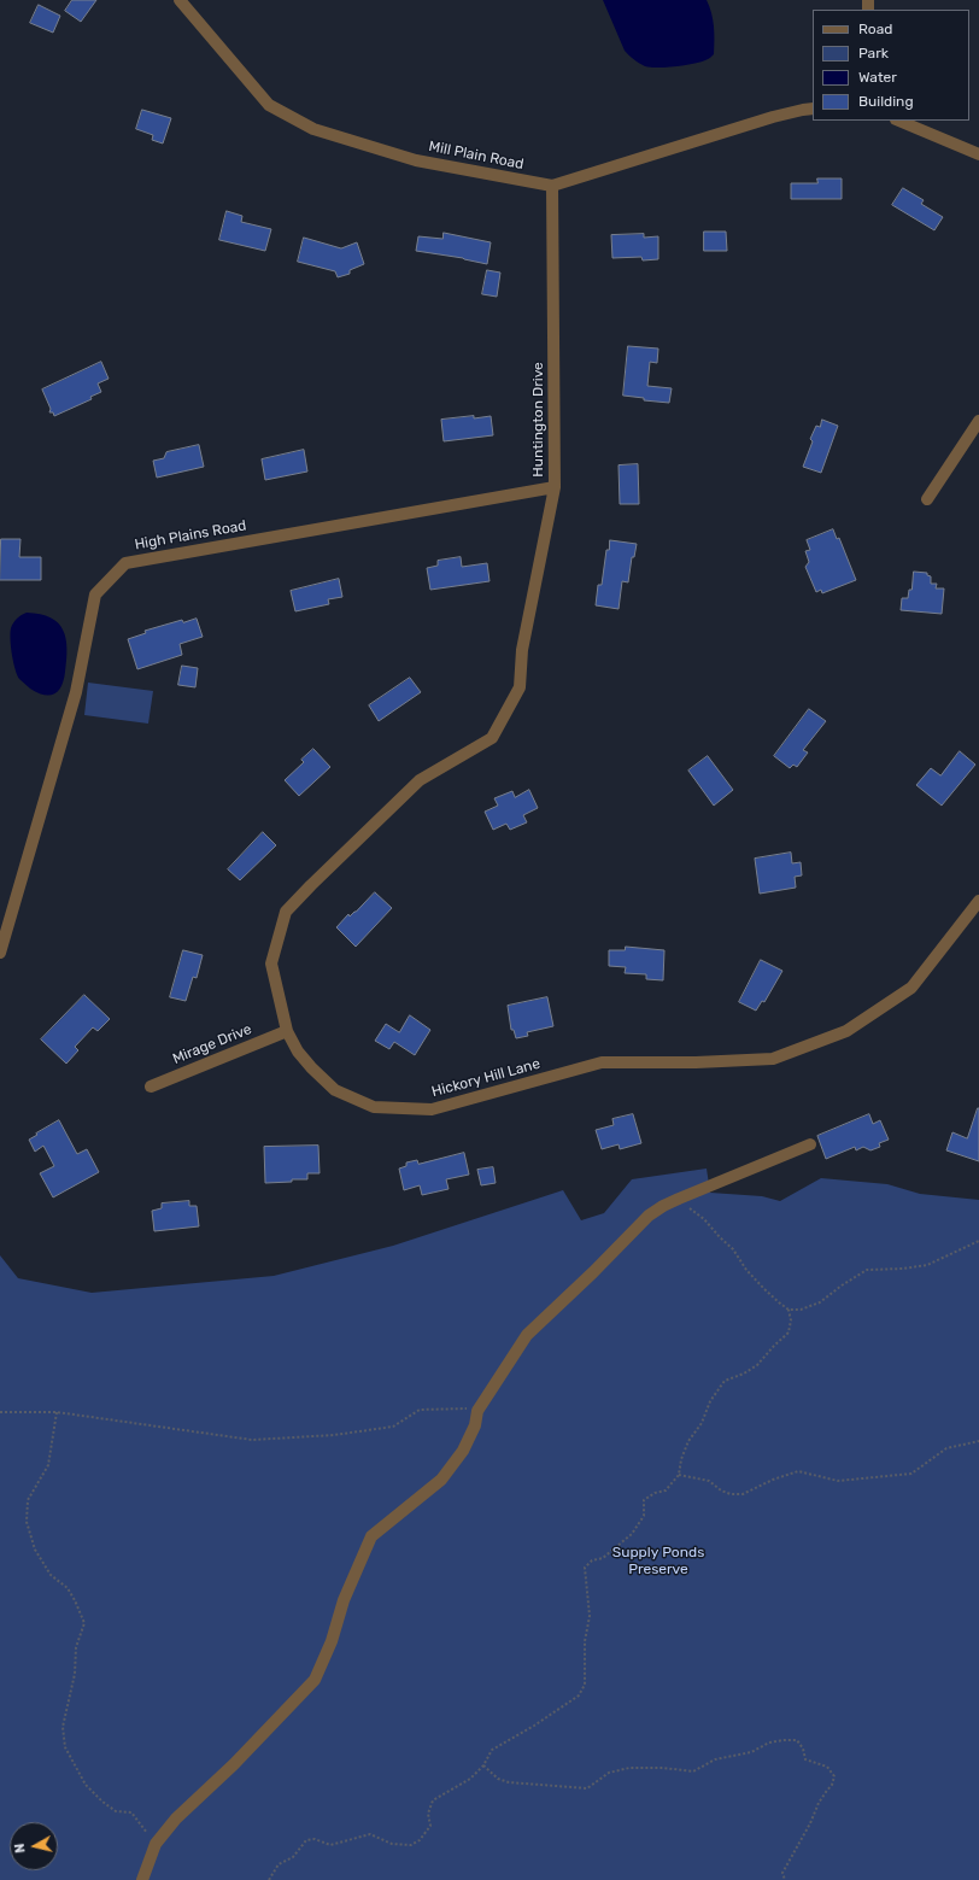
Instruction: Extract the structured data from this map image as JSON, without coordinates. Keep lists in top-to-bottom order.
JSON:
{
  "streets": {
    "street": [
      "Mill Plain Road",
      "Huntington Drive",
      "High Plains Road",
      "Mirage Drive",
      "Hickory Hill Lane"
    ]
  },
  "crossings": [
    ["Mill Plain Road", "Huntington Drive"],
    ["Huntington Drive", "High Plains Road"],
    ["Huntington Drive", "Hickory Hill Lane"],
    ["Mirage Drive", "Hickory Hill Lane"]
  ],
  "parks": ["Supply Ponds Preserve"],
  "legend": [
    "Road",
    "Park",
    "Water",
    "Building"
  ],
  "north": "left"
}
